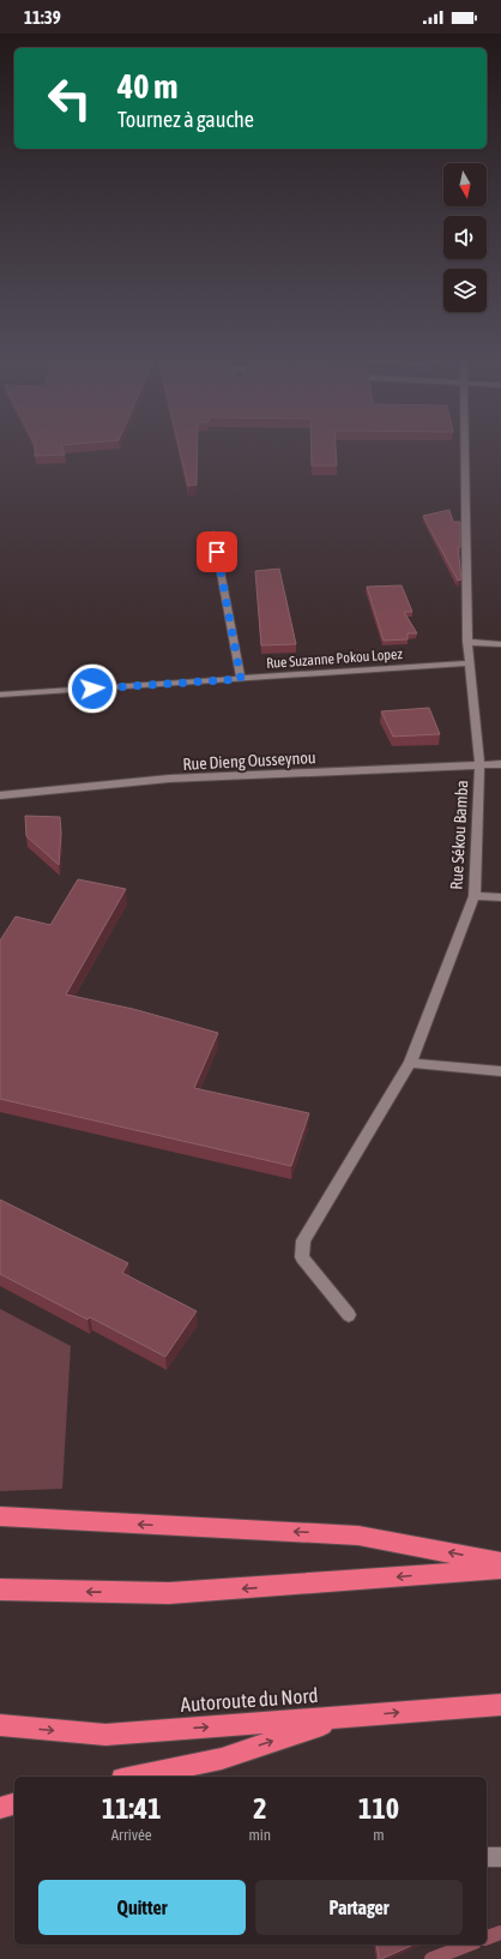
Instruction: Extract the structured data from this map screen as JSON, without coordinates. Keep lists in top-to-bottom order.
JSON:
{
  "streets": {
    "highway": ["Autoroute du Nord"],
    "street": ["Rue Suzanne Pokou Lopez", "Rue Dieng Ousseynou", "Rue Sékou Bamba"]
  },
  "crossings": [
    ["Rue Suzanne Pokou Lopez", "Rue Sékou Bamba"],
    ["Rue Dieng Ousseynou", "Rue Sékou Bamba"]
  ],
  "north": "bottom",
  "page": {
    "status": "11:39",
    "turn": ["40 m", "Tournez à gauche"],
    "eta": [
      "11:41",
      "Arrivée",
      "2",
      "min",
      "110",
      "m"
    ],
    "buttons": ["Quitter", "Partager"]
  }
}
